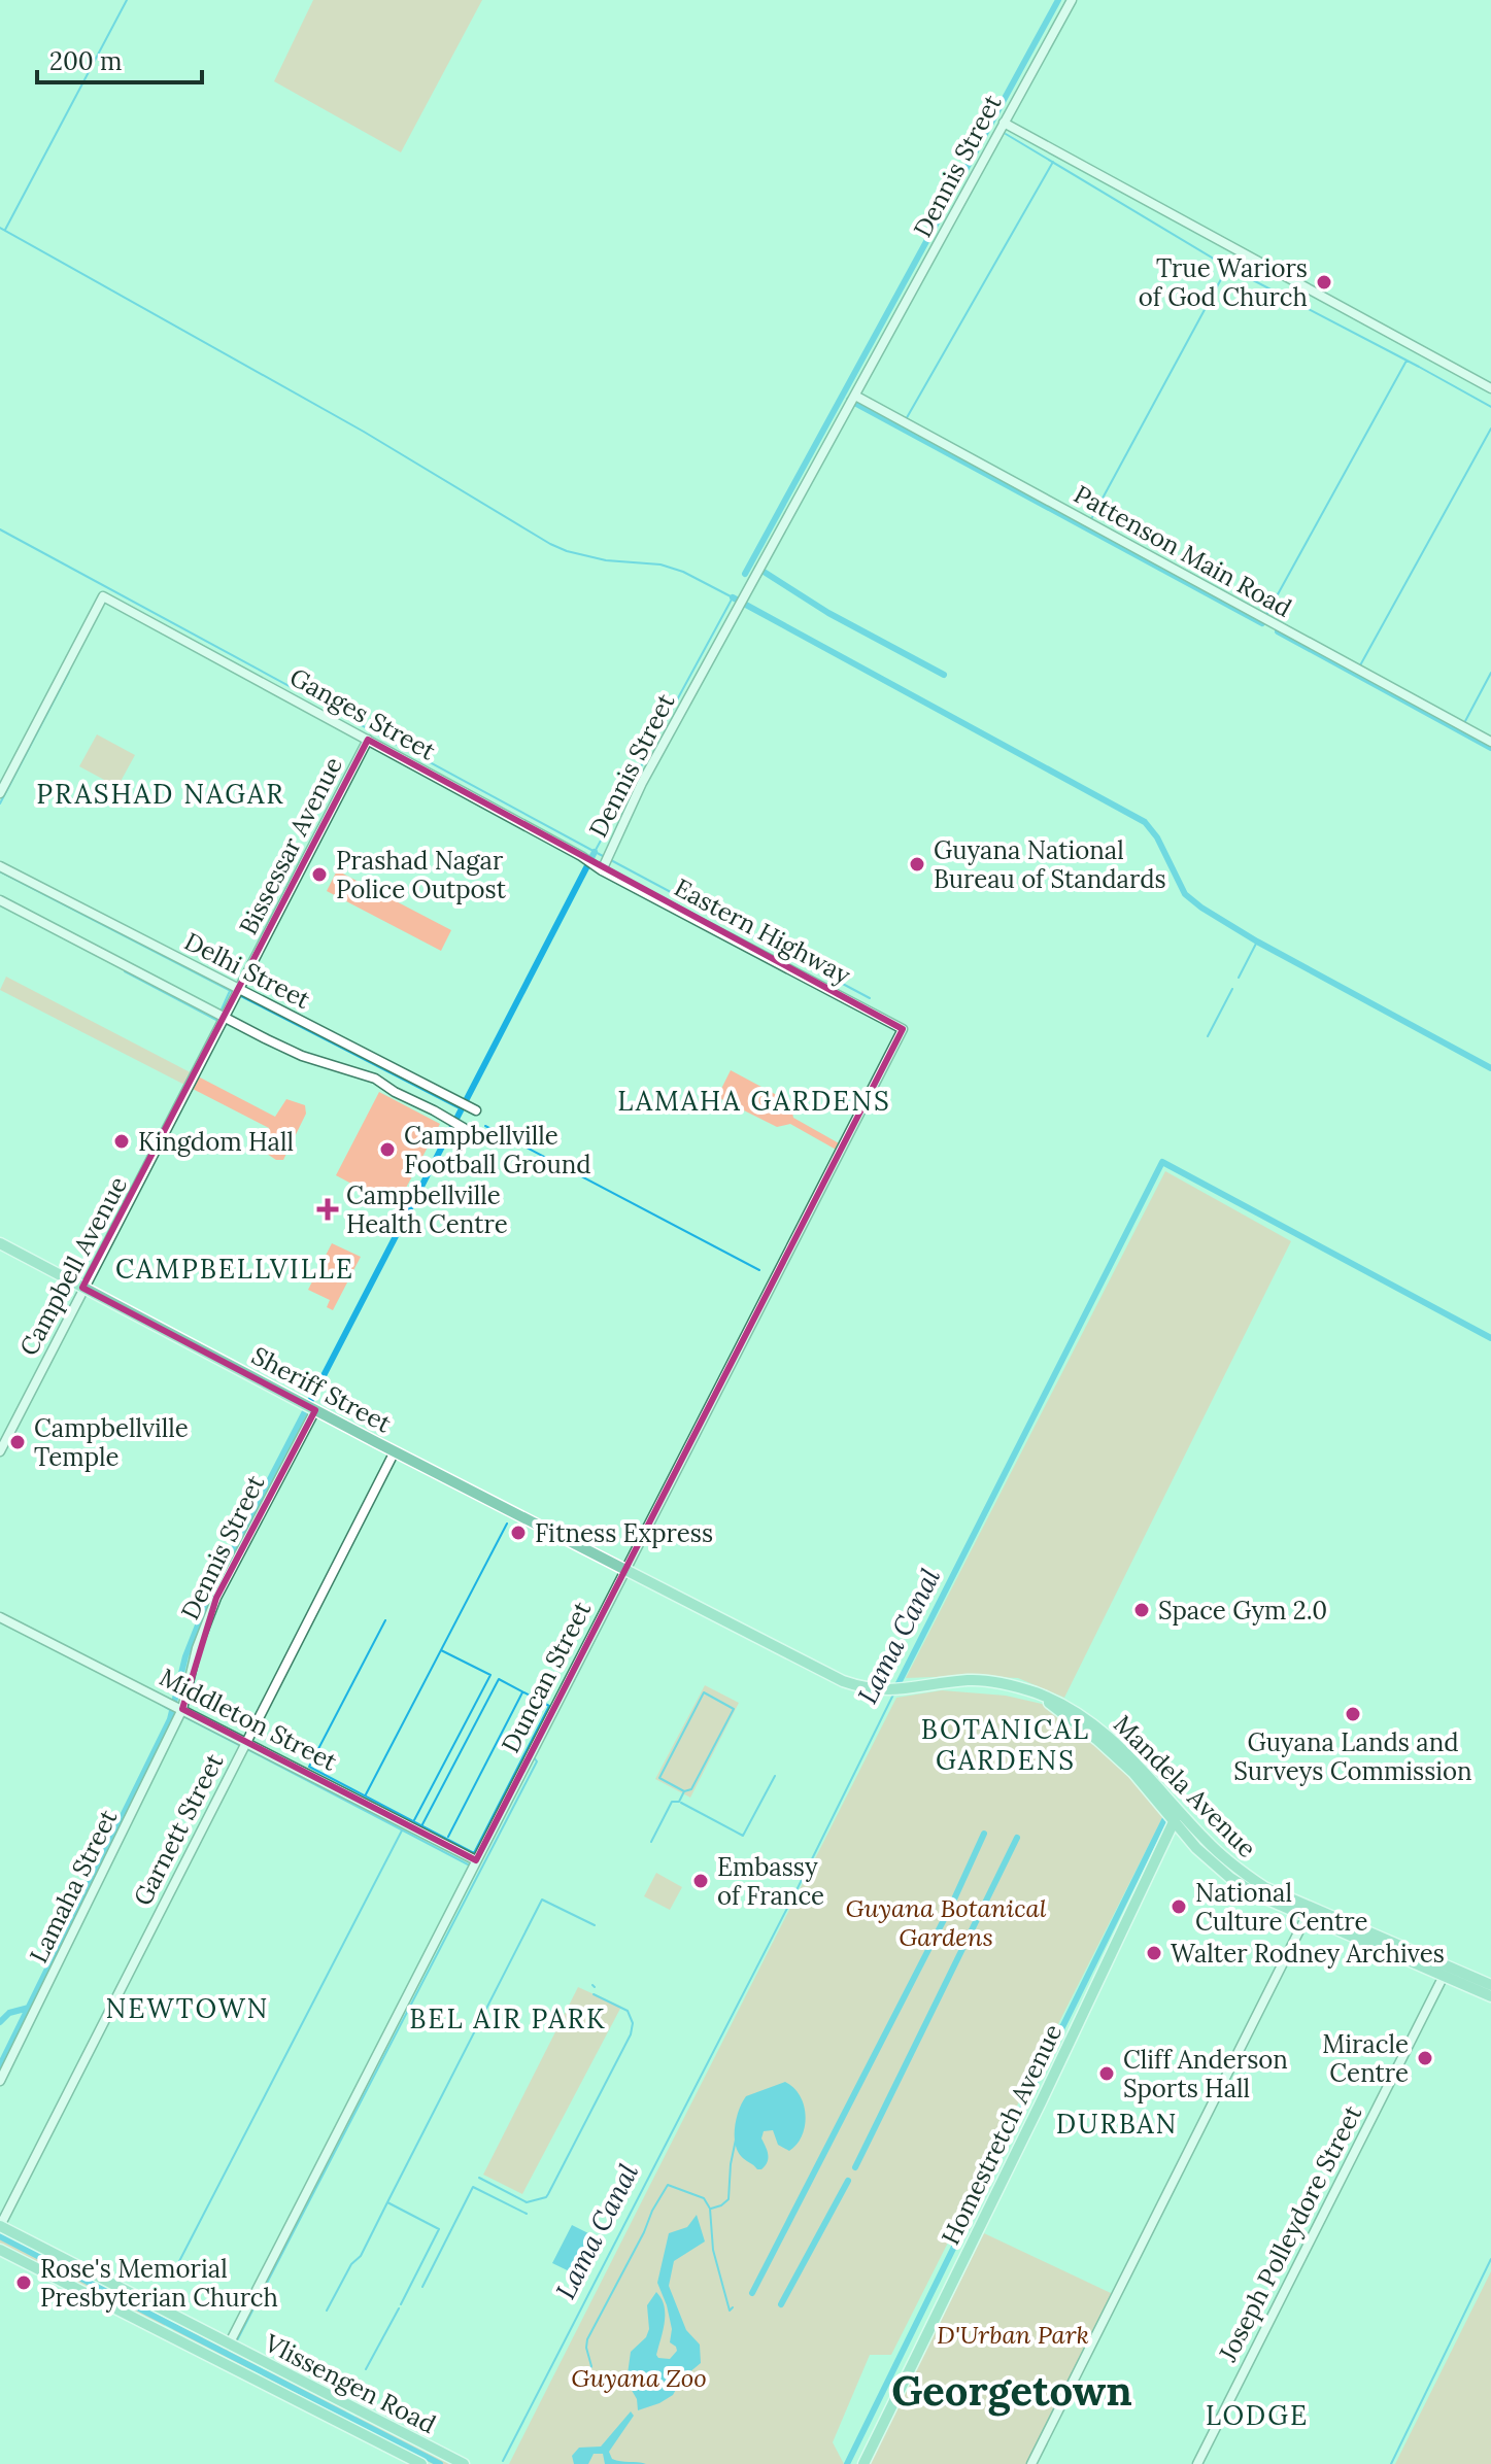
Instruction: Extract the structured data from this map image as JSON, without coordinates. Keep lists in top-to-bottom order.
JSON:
{
  "streets": {
    "main road": [
      "Sheriff Street",
      "Mandela Avenue",
      "Homestretch Avenue",
      "Vlissengen Road"
    ],
    "street": [
      "Dennis Street",
      "Pattenson Main Road",
      "Ganges Street",
      "Bissessar Avenue",
      "Eastern Highway",
      "Delhi Street",
      "Campbell Avenue",
      "Duncan Street",
      "Middleton Street",
      "Garnett Street",
      "Lamaha Street",
      "Joseph Polleydore Street"
    ]
  },
  "crossings": [
    ["Dennis Street", "Pattenson Main Road"],
    ["Dennis Street", "Ganges Street"],
    ["Dennis Street", "Eastern Highway"],
    ["Dennis Street", "Sheriff Street"],
    ["Dennis Street", "Middleton Street"],
    ["Dennis Street", "Lamaha Street"],
    ["Ganges Street", "Bissessar Avenue"],
    ["Ganges Street", "Eastern Highway"],
    ["Bissessar Avenue", "Delhi Street"],
    ["Bissessar Avenue", "Campbell Avenue"],
    ["Eastern Highway", "Duncan Street"],
    ["Campbell Avenue", "Sheriff Street"],
    ["Sheriff Street", "Duncan Street"],
    ["Sheriff Street", "Mandela Avenue"],
    ["Sheriff Street", "Garnett Street"],
    ["Duncan Street", "Middleton Street"],
    ["Duncan Street", "Mandela Avenue"],
    ["Duncan Street", "Vlissengen Road"],
    ["Middleton Street", "Garnett Street"],
    ["Middleton Street", "Lamaha Street"],
    ["Mandela Avenue", "Homestretch Avenue"],
    ["Mandela Avenue", "Joseph Polleydore Street"],
    ["Garnett Street", "Vlissengen Road"]
  ],
  "districts": [
    "PRASHAD NAGAR",
    "LAMAHA GARDENS",
    "CAMPBELLVILLE",
    "BOTANICAL GARDENS",
    "NEWTOWN",
    "BEL AIR PARK",
    "DURBAN",
    "Georgetown",
    "LODGE"
  ],
  "water": ["Lama Canal"],
  "parks": ["Guyana Botanical Gardens", "D'Urban Park", "Guyana Zoo"],
  "places": {
    "other": [
      "True Wariors of God Church",
      "Guyana National Bureau of Standards",
      "Prashad Nagar Police Outpost",
      "Kingdom Hall",
      "Campbellville Football Ground",
      "Campbellville Temple",
      "Fitness Express",
      "Space Gym 2.0",
      "Guyana Lands and Surveys Commission",
      "Embassy of France",
      "National Culture Centre",
      "Walter Rodney Archives",
      "Miracle Centre",
      "Cliff Anderson Sports Hall",
      "Rose's Memorial Presbyterian Church"
    ],
    "health": ["Campbellville Health Centre"]
  },
  "scale_bar": "200 m"
}
